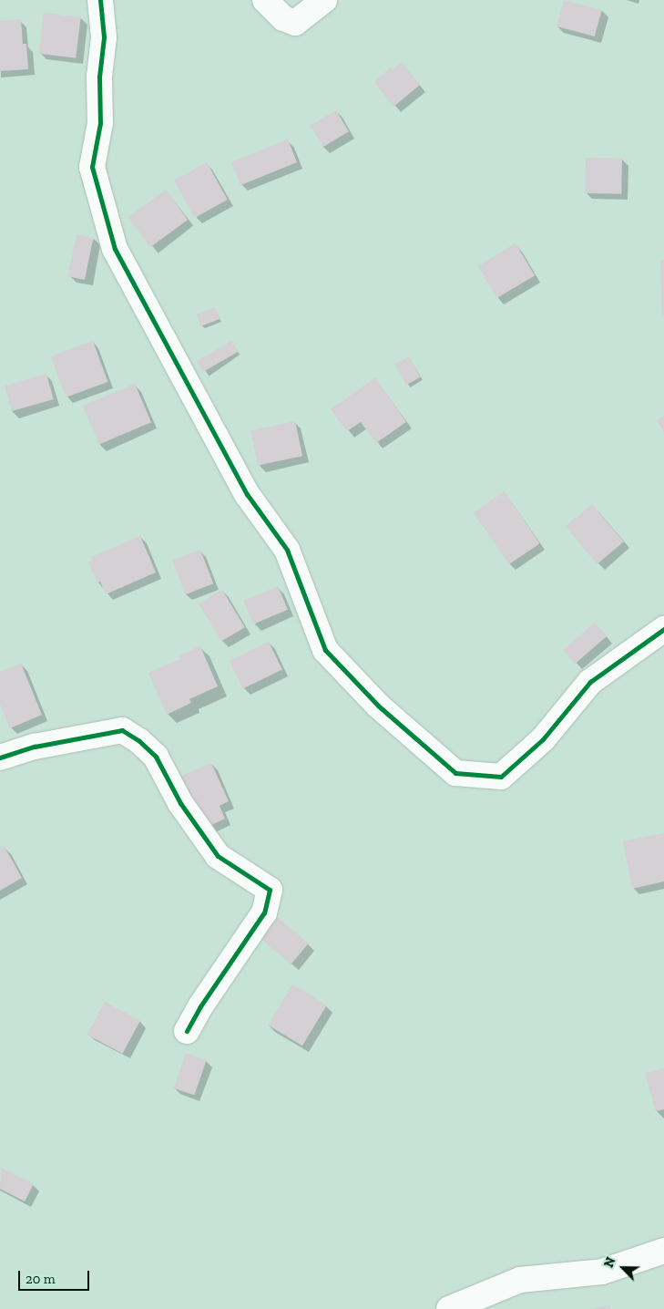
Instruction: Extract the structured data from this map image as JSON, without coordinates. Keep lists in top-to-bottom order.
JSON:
{
  "scale_bar": "20 m",
  "north": "top left"
}
